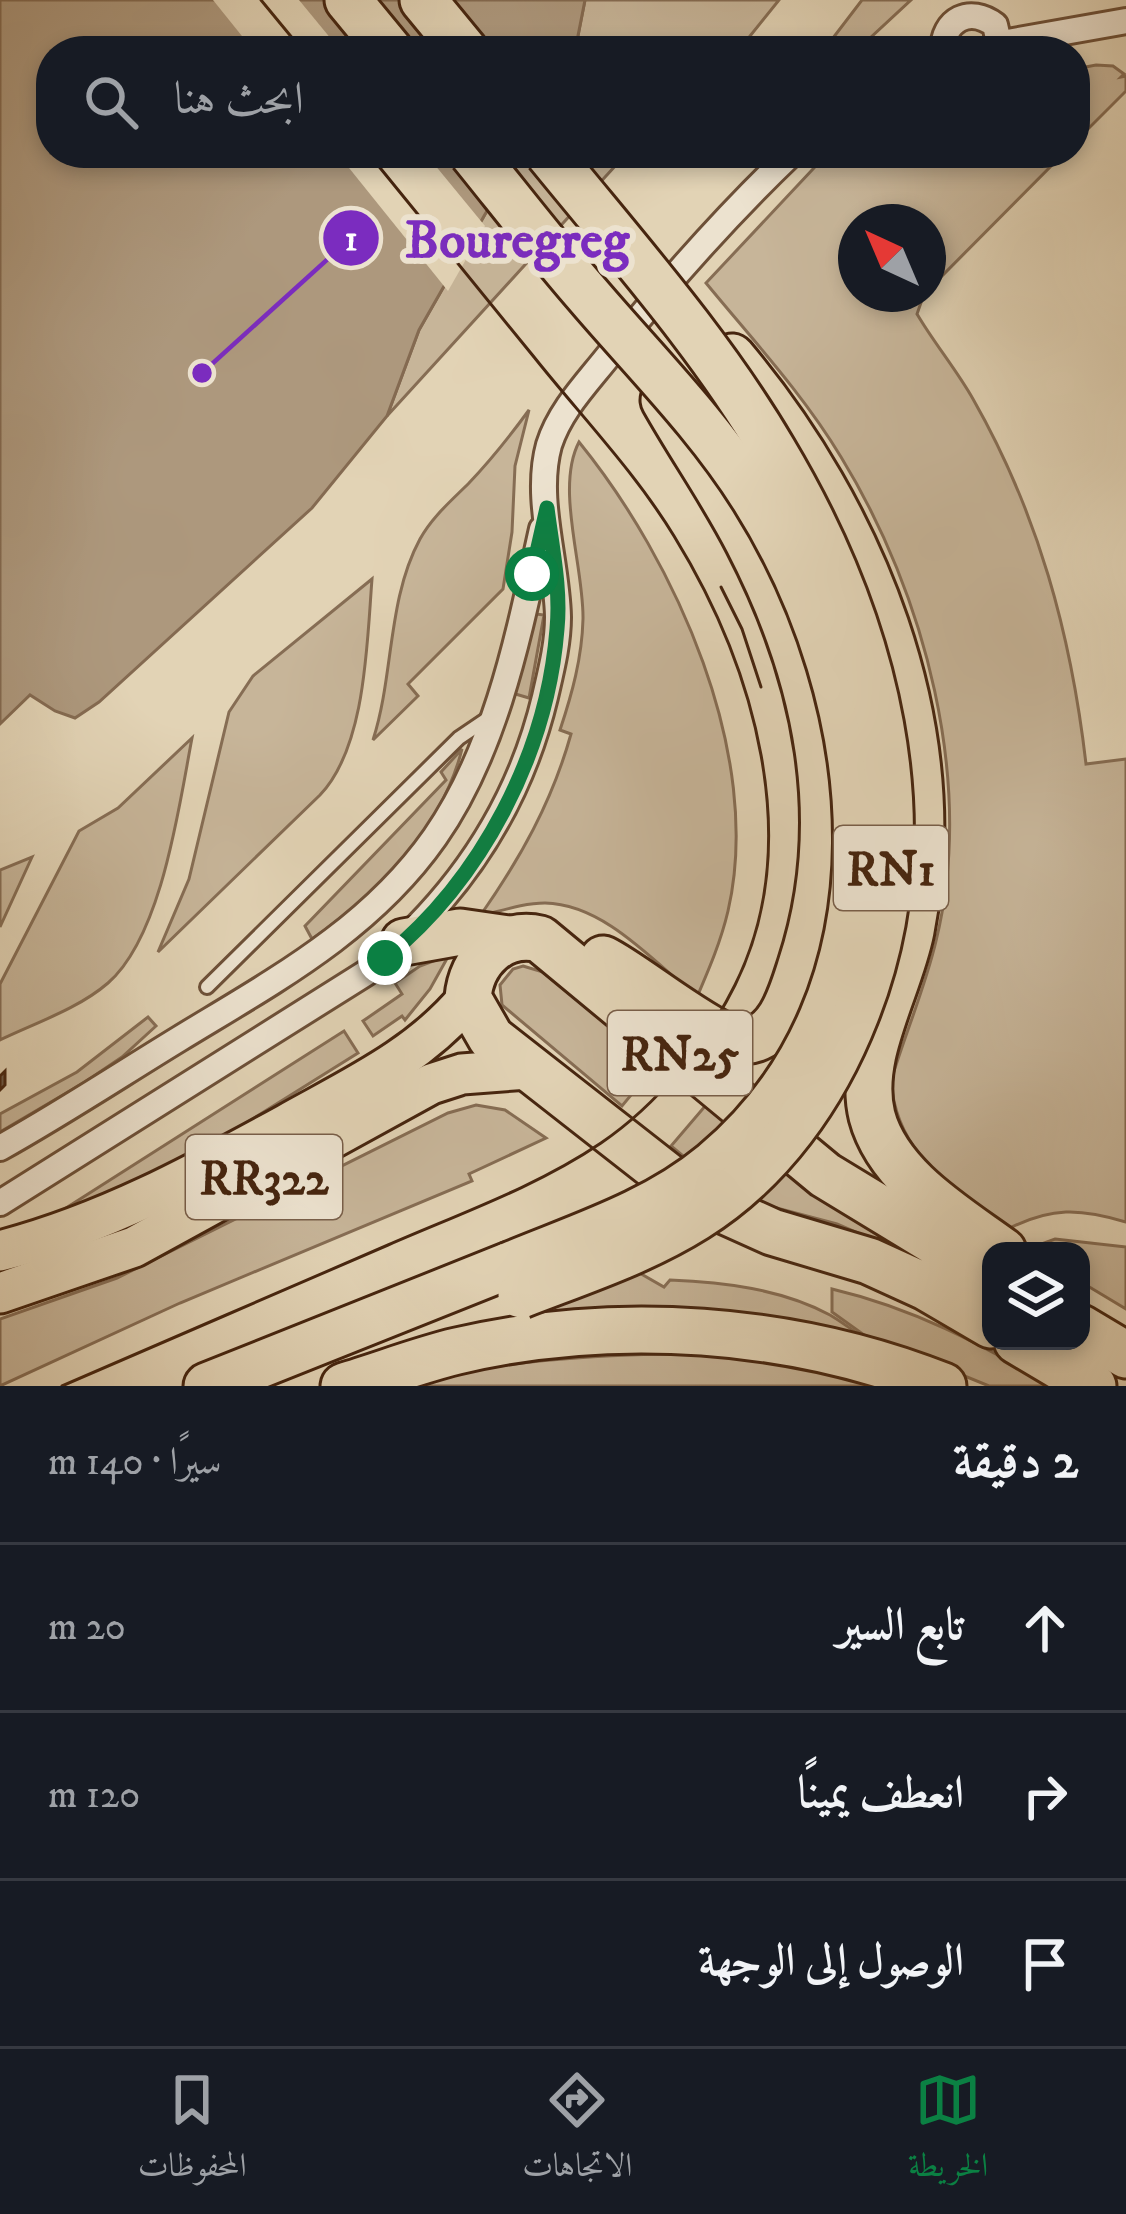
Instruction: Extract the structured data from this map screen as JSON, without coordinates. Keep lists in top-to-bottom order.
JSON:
{
  "streets": {
    "highway": ["RN1", "RN25"],
    "main road": ["RR322"]
  },
  "crossings": [
    ["RN25", "RR322"]
  ],
  "places": ["Bouregreg"],
  "north": "top left",
  "page": {
    "search": "ابحث هنا",
    "heading": ["2 دقيقة", "سيرًا · 140 m"],
    "list": [
      ["تابع السير", "20 m"],
      ["انعطف يمينًا", "120 m"],
      "الوصول إلى الوجهة"
    ],
    "nav": ["الخريطة", "الاتجاهات", "المحفوظات"]
  }
}
